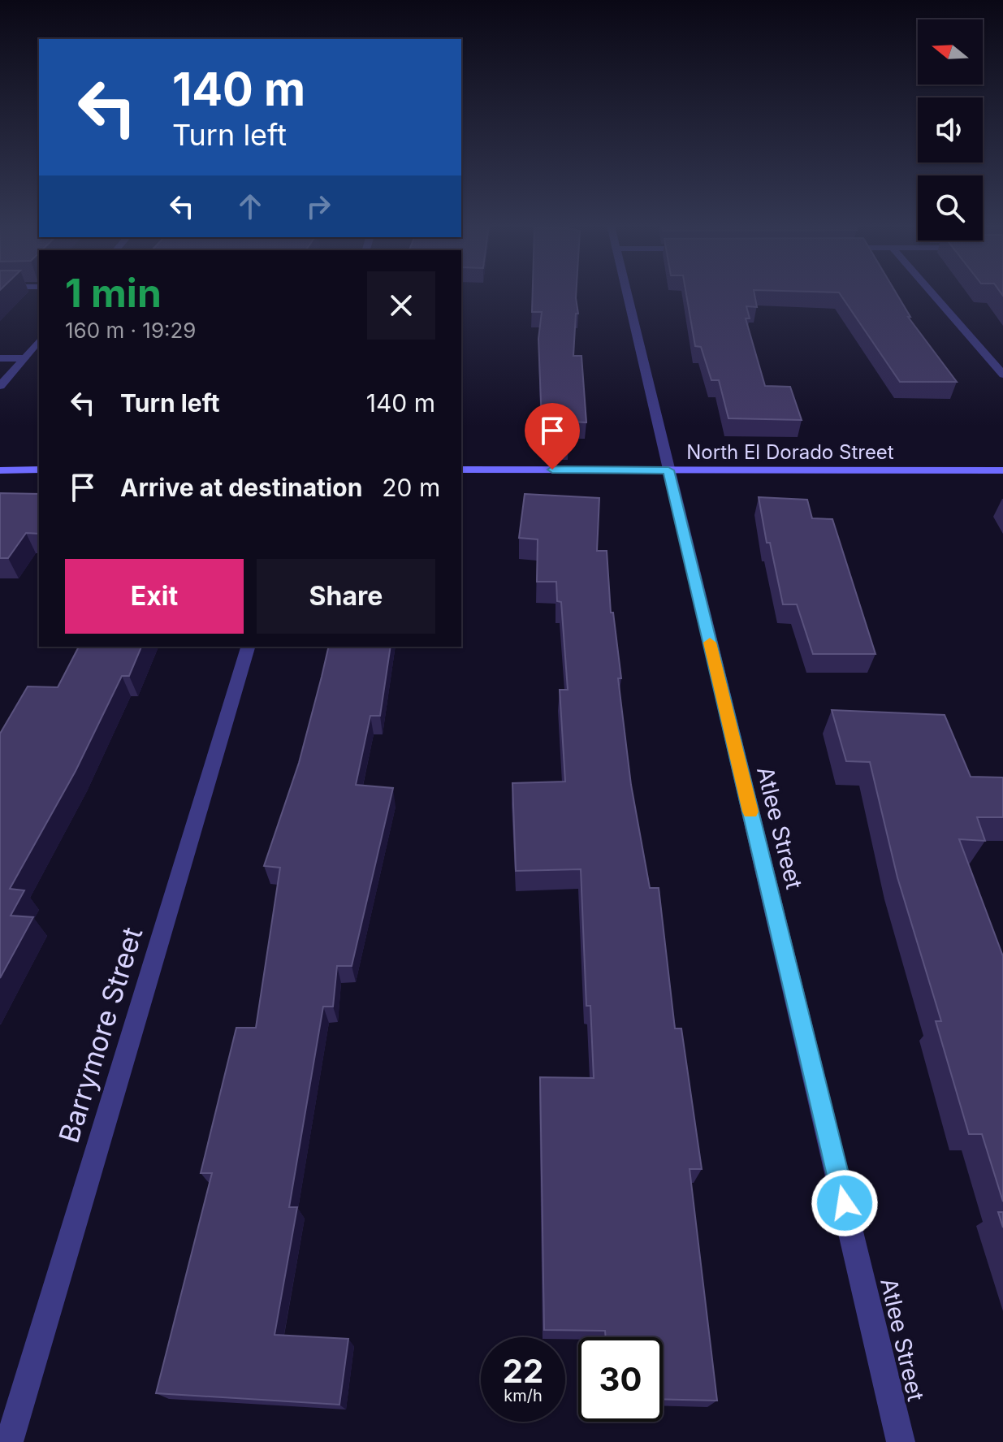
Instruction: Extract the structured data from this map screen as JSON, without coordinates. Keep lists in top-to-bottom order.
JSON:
{
  "streets": {
    "main road": ["North El Dorado Street"],
    "street": ["Atlee Street", "Barrymore Street"]
  },
  "crossings": [
    ["North El Dorado Street", "Atlee Street"]
  ],
  "north": "left",
  "page": {
    "turn": ["140 m", "Turn left"],
    "heading": ["1 min", "160 m · 19:29"],
    "list": [
      {
        "name": "Turn left",
        "value": "140 m"
      },
      {
        "name": "Arrive at destination",
        "value": "20 m"
      }
    ],
    "buttons": ["Exit", "Share"],
    "speed": "22 km/h",
    "limit": "30"
  }
}
